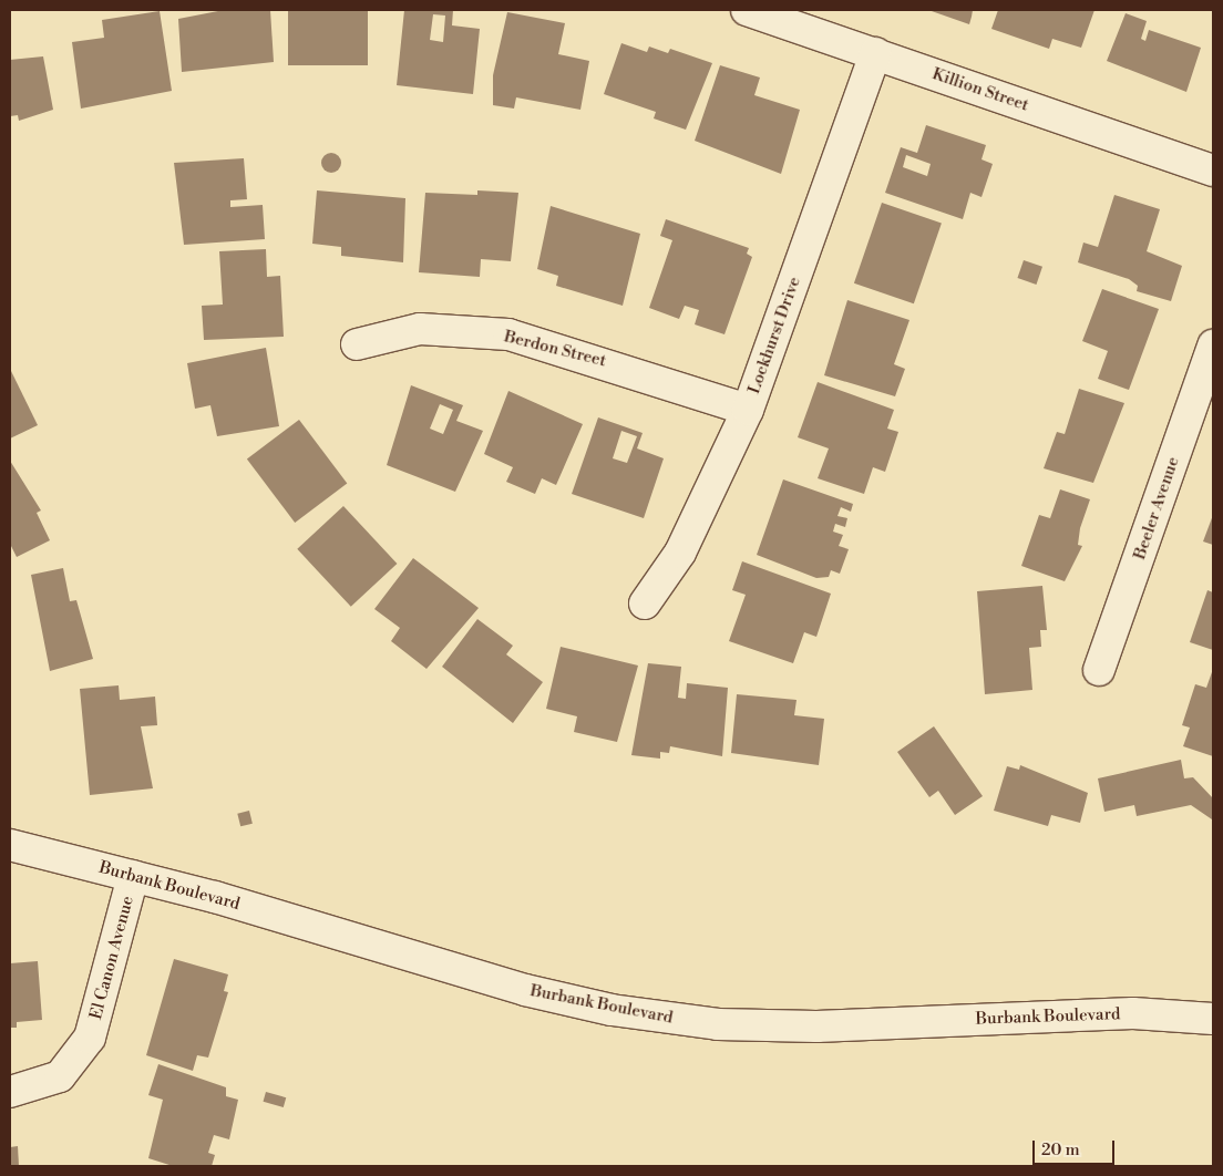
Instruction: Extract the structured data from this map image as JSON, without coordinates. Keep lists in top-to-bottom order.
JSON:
{
  "streets": {
    "street": [
      "Killion Street",
      "Lockhurst Drive",
      "Berdon Street",
      "Beeler Avenue",
      "Burbank Boulevard",
      "El Canon Avenue"
    ]
  },
  "crossings": [
    ["Killion Street", "Lockhurst Drive"],
    ["Lockhurst Drive", "Berdon Street"],
    ["Burbank Boulevard", "El Canon Avenue"]
  ],
  "scale_bar": "20 m"
}
